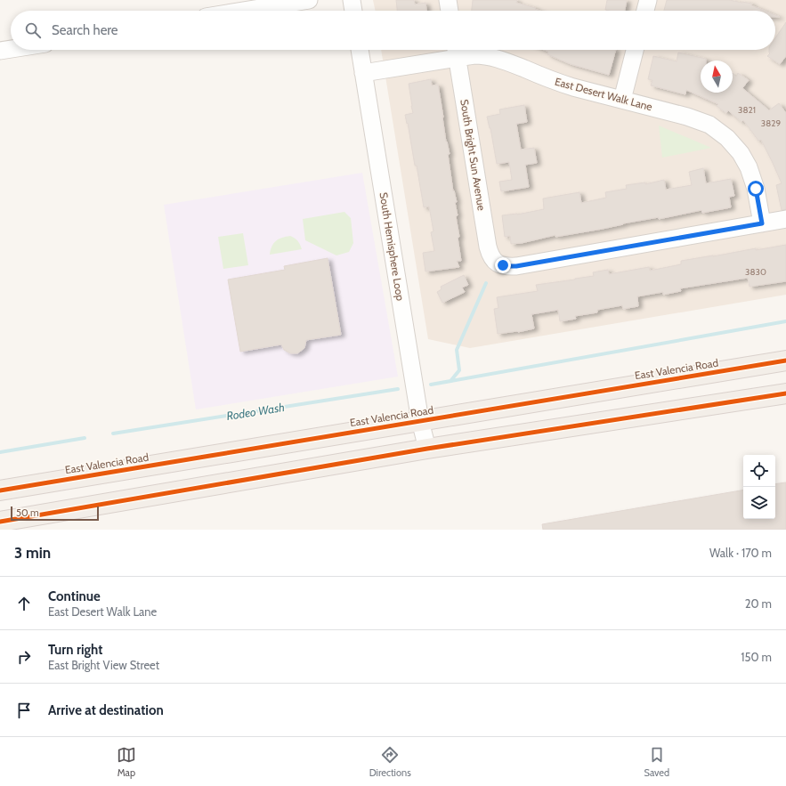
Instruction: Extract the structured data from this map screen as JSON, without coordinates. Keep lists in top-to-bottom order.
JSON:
{
  "streets": {
    "main road": ["East Valencia Road"],
    "street": ["East Desert Walk Lane", "South Bright Sun Avenue", "South Hemisphere Loop"]
  },
  "crossings": [
    ["East Desert Walk Lane", "South Bright Sun Avenue"],
    ["East Desert Walk Lane", "South Hemisphere Loop"],
    ["South Hemisphere Loop", "East Valencia Road"]
  ],
  "water": ["Rodeo Wash"],
  "house_numbers": ["3821", "3829", "3830"],
  "scale_bar": "50 m",
  "north": "top",
  "page": {
    "search": "Search here",
    "scale": "50 m",
    "heading": ["3 min", "Walk · 170 m"],
    "list": [
      ["Continue", "East Desert Walk Lane", "20 m"],
      ["Turn right", "East Bright View Street", "150 m"],
      "Arrive at destination"
    ],
    "nav": ["Map", "Directions", "Saved"]
  }
}
